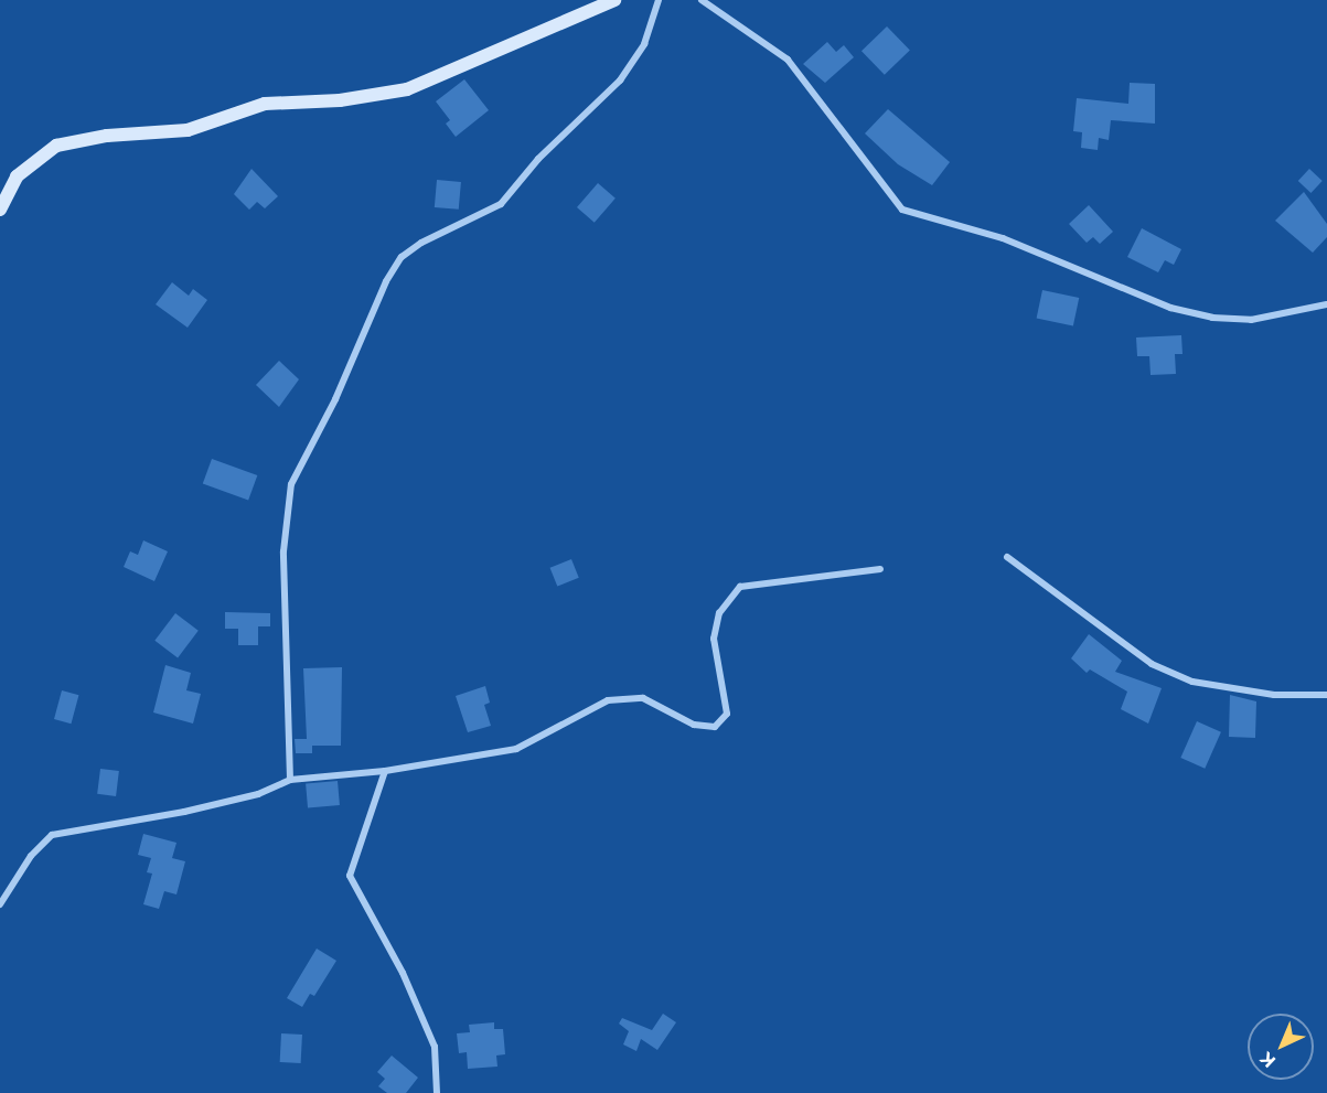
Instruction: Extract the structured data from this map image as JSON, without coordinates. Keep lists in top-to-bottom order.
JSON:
{
  "north": "bottom left"
}
